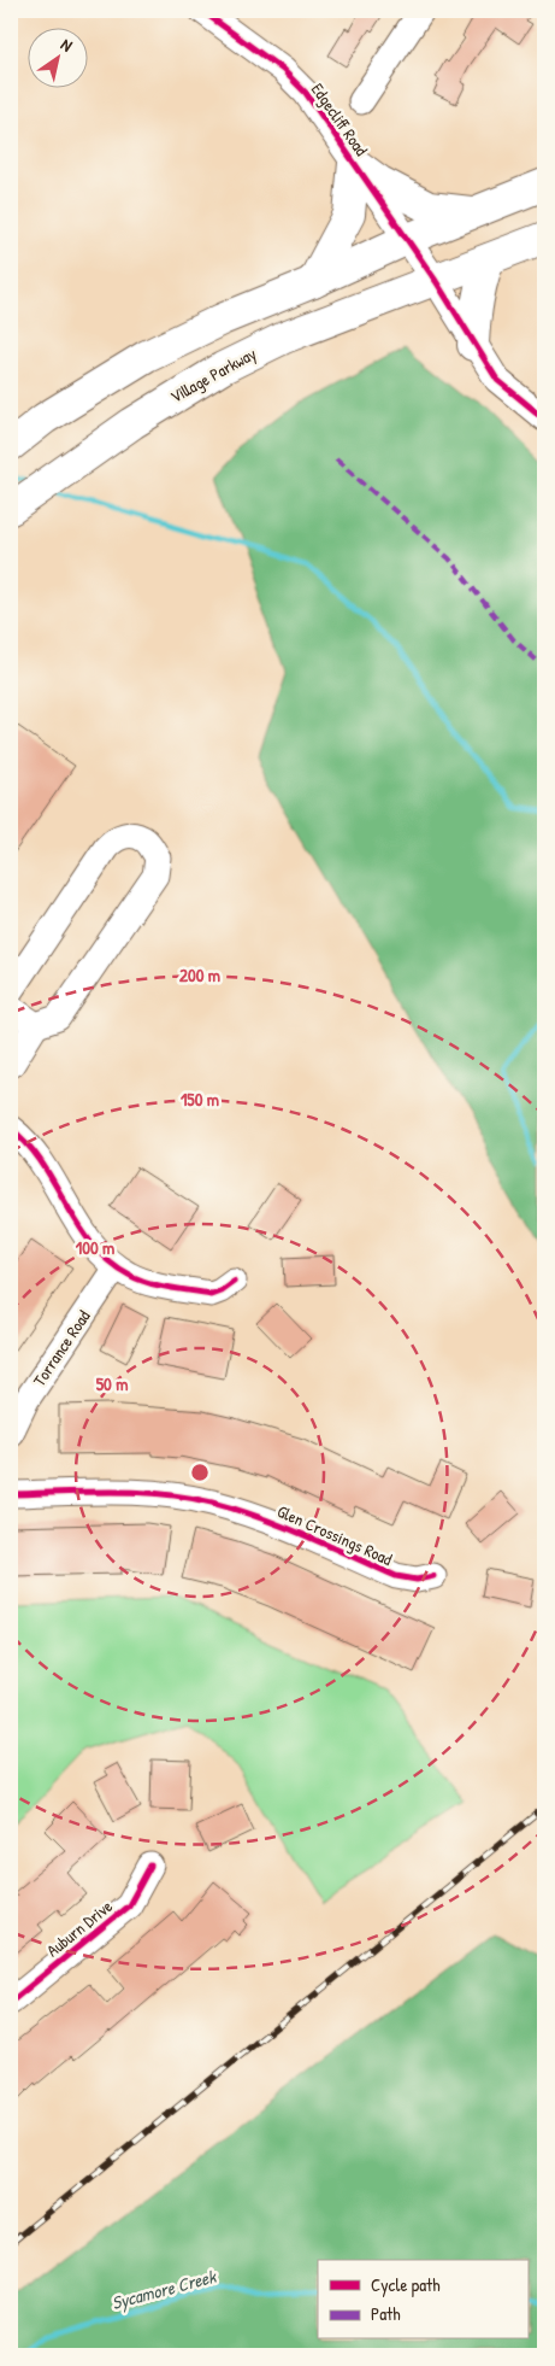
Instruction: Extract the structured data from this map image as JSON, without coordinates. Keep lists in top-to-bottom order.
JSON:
{
  "streets": {
    "main road": ["Village Parkway"],
    "street": [
      "Edgecliff Road",
      "Torrance Road",
      "Glen Crossings Road",
      "Auburn Drive"
    ]
  },
  "crossings": [
    ["Edgecliff Road", "Village Parkway"]
  ],
  "water": ["Sycamore Creek"],
  "legend": ["Cycle path", "Path"],
  "north": "top right",
  "rings": [
    "200 m",
    "150 m",
    "100 m",
    "50 m"
  ]
}
